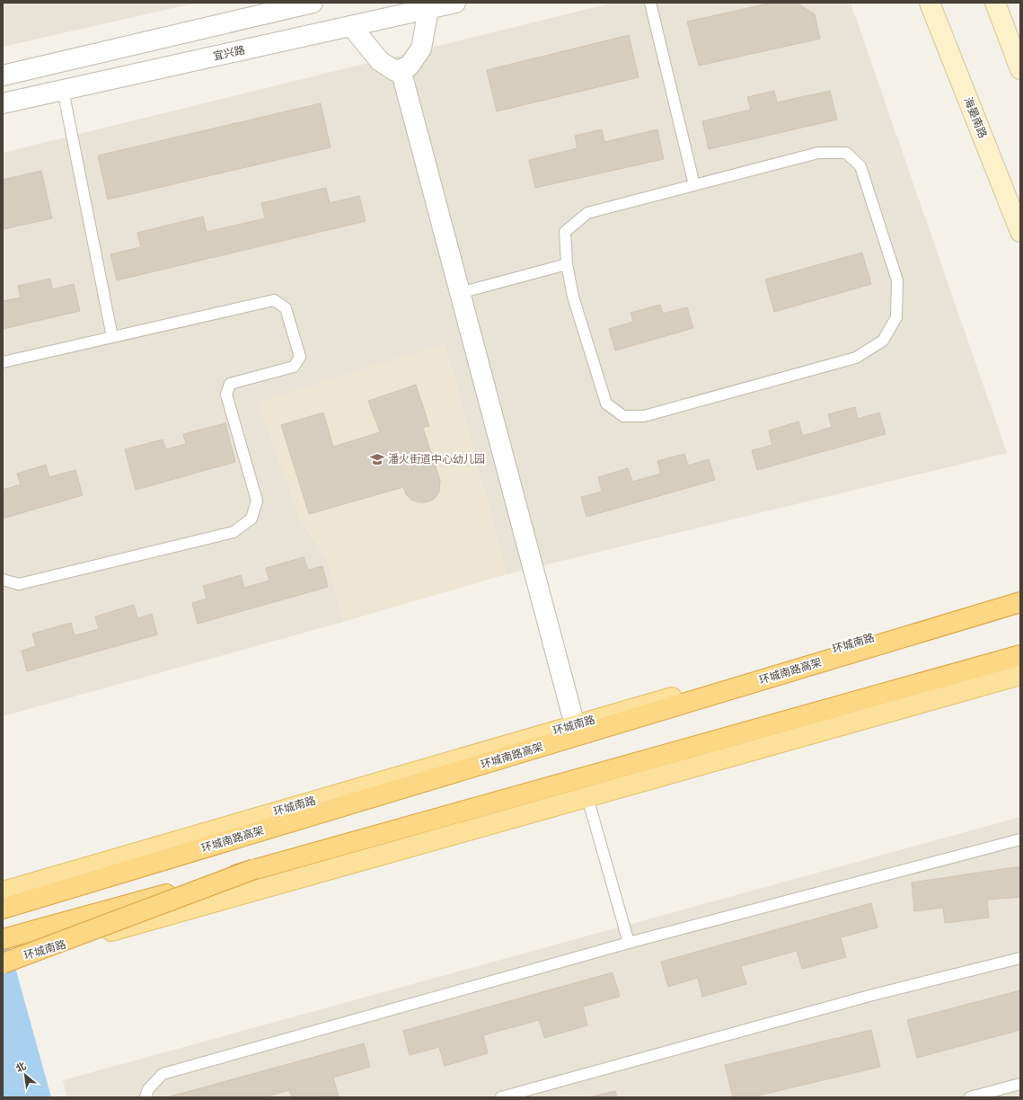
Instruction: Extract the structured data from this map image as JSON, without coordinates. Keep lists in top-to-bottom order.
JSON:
{
  "streets": {
    "highway": ["环城南路高架"],
    "main road": ["海晏南路", "环城南路"],
    "street": ["宜兴路"]
  },
  "places": {
    "school or university": ["潘火街道中心幼儿园"]
  },
  "north": "top left"
}
